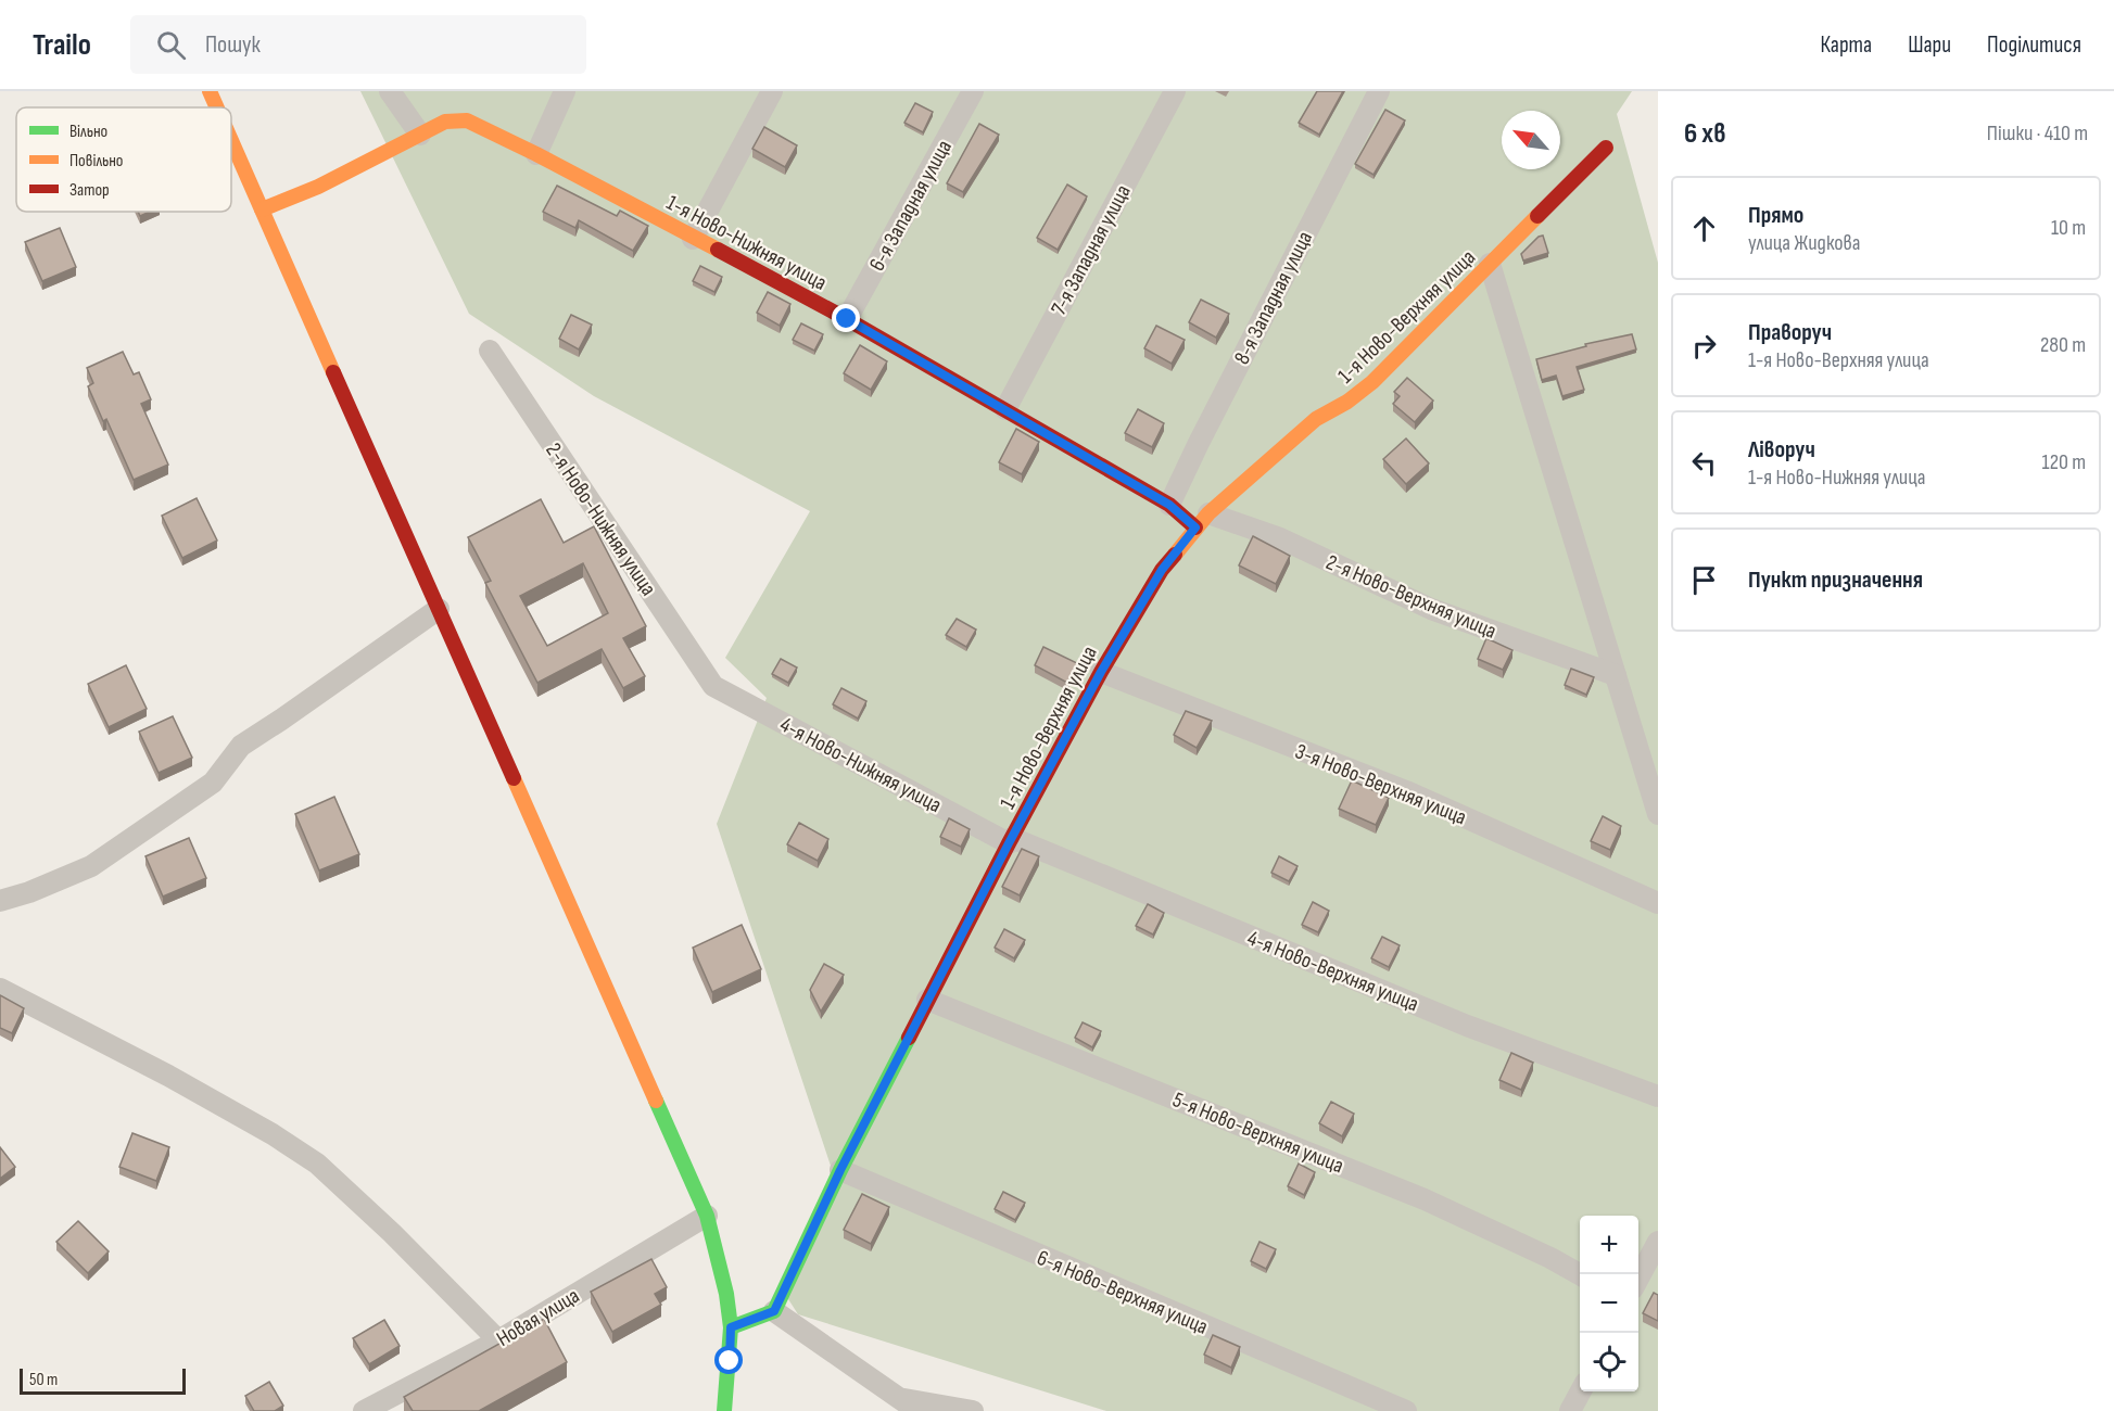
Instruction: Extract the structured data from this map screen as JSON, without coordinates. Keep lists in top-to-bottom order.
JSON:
{
  "streets": {
    "street": [
      "6-я Западная улица",
      "1-я Ново-Нижняя улица",
      "7-я Западная улица",
      "8-я Западная улица",
      "1-я Ново-Верхняя улица",
      "2-я Ново-Нижняя улица",
      "2-я Ново-Верхняя улица",
      "4-я Ново-Нижняя улица",
      "3-я Ново-Верхняя улица",
      "4-я Ново-Верхняя улица",
      "5-я Ново-Верхняя улица",
      "6-я Ново-Верхняя улица",
      "Новая улица"
    ]
  },
  "crossings": [
    ["6-я Западная улица", "1-я Ново-Нижняя улица"],
    ["1-я Ново-Нижняя улица", "7-я Западная улица"],
    ["1-я Ново-Нижняя улица", "8-я Западная улица"],
    ["1-я Ново-Нижняя улица", "1-я Ново-Верхняя улица"],
    ["1-я Ново-Нижняя улица", "2-я Ново-Верхняя улица"],
    ["1-я Ново-Верхняя улица", "2-я Ново-Верхняя улица"],
    ["1-я Ново-Верхняя улица", "4-я Ново-Нижняя улица"],
    ["1-я Ново-Верхняя улица", "3-я Ново-Верхняя улица"],
    ["1-я Ново-Верхняя улица", "4-я Ново-Верхняя улица"],
    ["1-я Ново-Верхняя улица", "5-я Ново-Верхняя улица"],
    ["1-я Ново-Верхняя улица", "6-я Ново-Верхняя улица"],
    ["2-я Ново-Нижняя улица", "4-я Ново-Нижняя улица"],
    ["4-я Ново-Нижняя улица", "4-я Ново-Верхняя улица"]
  ],
  "legend": ["Вільно", "Повільно", "Затор"],
  "scale_bar": "50 m",
  "north": "top left",
  "page": {
    "header": "Trailo",
    "search": "Пошук",
    "nav": ["Карта", "Шари", "Поділитися"],
    "heading": ["6 хв", "Пішки · 410 m"],
    "list": [
      ["Прямо", "улица Жидкова", "10 m"],
      ["Праворуч", "1-я Ново-Верхняя улица", "280 m"],
      ["Ліворуч", "1-я Ново-Нижняя улица", "120 m"],
      "Пункт призначення"
    ],
    "map_buttons": ["+", "−"],
    "scale": "50 m"
  }
}
